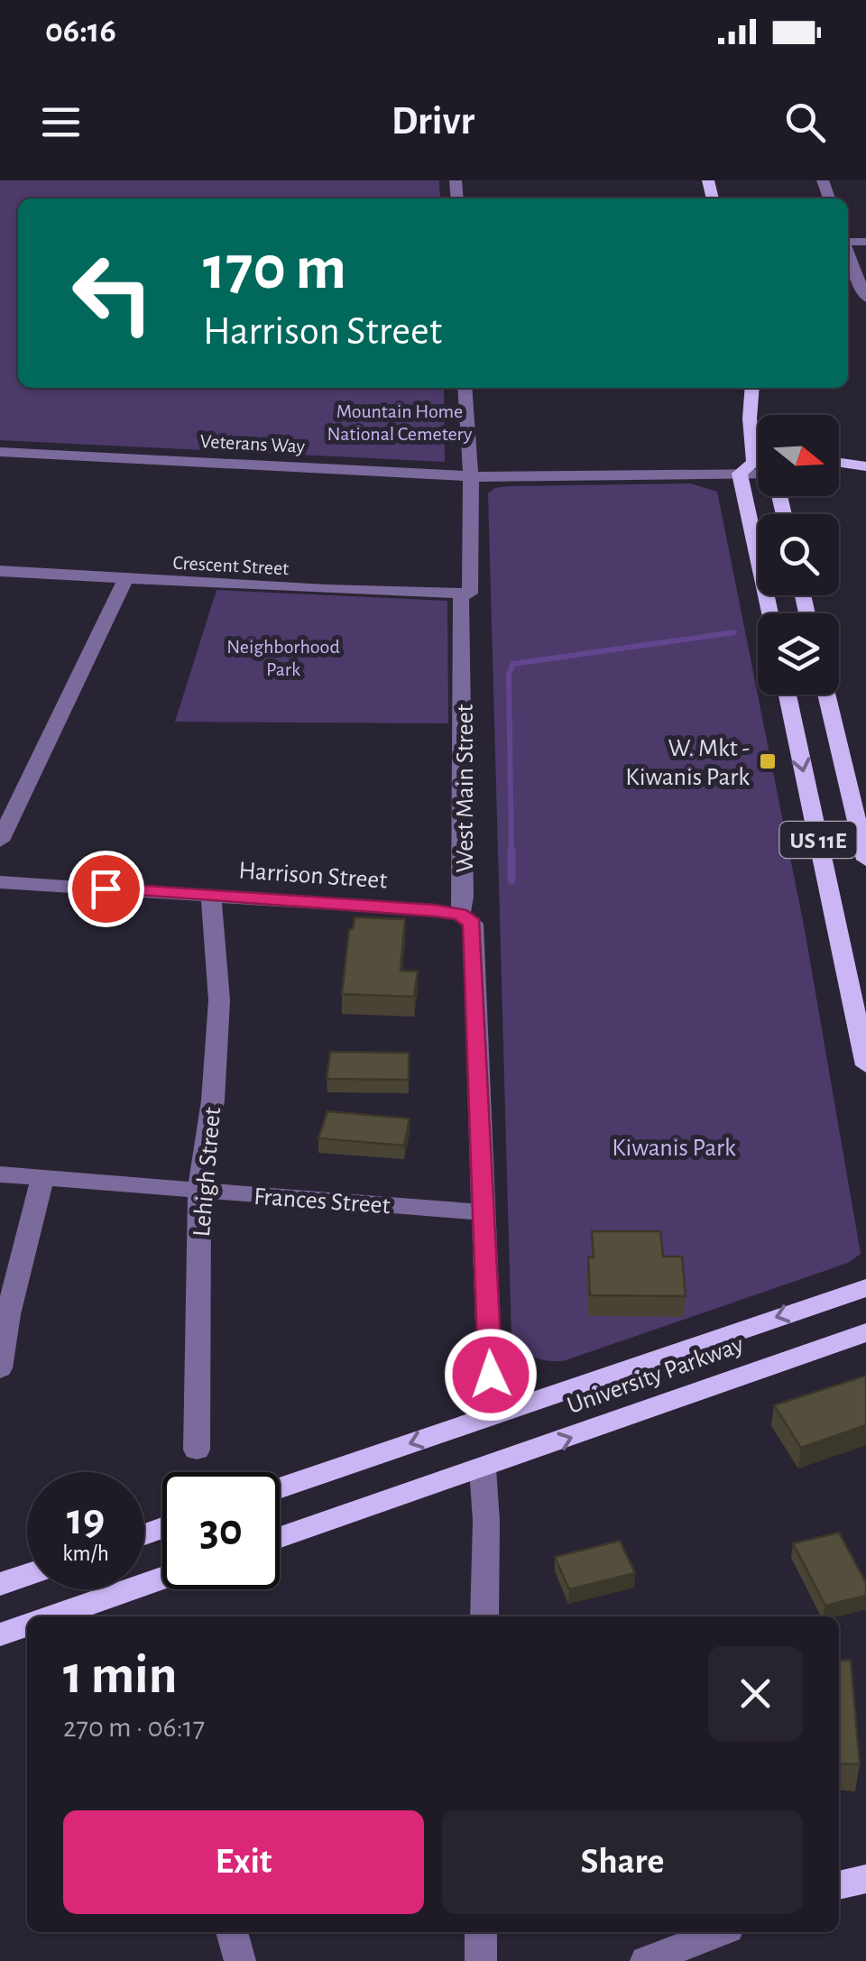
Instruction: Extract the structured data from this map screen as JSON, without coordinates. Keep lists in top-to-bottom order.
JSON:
{
  "streets": {
    "main road": ["US 11E", "University Parkway"],
    "street": [
      "Veterans Way",
      "Crescent Street",
      "West Main Street",
      "Harrison Street",
      "Lehigh Street",
      "Frances Street"
    ]
  },
  "crossings": [
    ["Veterans Way", "West Main Street"],
    ["Crescent Street", "West Main Street"],
    ["West Main Street", "Harrison Street"],
    ["West Main Street", "Frances Street"],
    ["West Main Street", "University Parkway"],
    ["Harrison Street", "Lehigh Street"],
    ["Lehigh Street", "Frances Street"]
  ],
  "parks": ["Mountain Home National Cemetery", "Neighborhood Park", "Kiwanis Park"],
  "places": {
    "transit": ["W. Mkt - Kiwanis Park"]
  },
  "north": "right",
  "page": {
    "status": "06:16",
    "header": "Drivr",
    "turn": ["170 m", "Harrison Street"],
    "speed": "19 km/h",
    "limit": "30",
    "heading": ["1 min", "270 m · 06:17"],
    "buttons": ["Exit", "Share"]
  }
}
